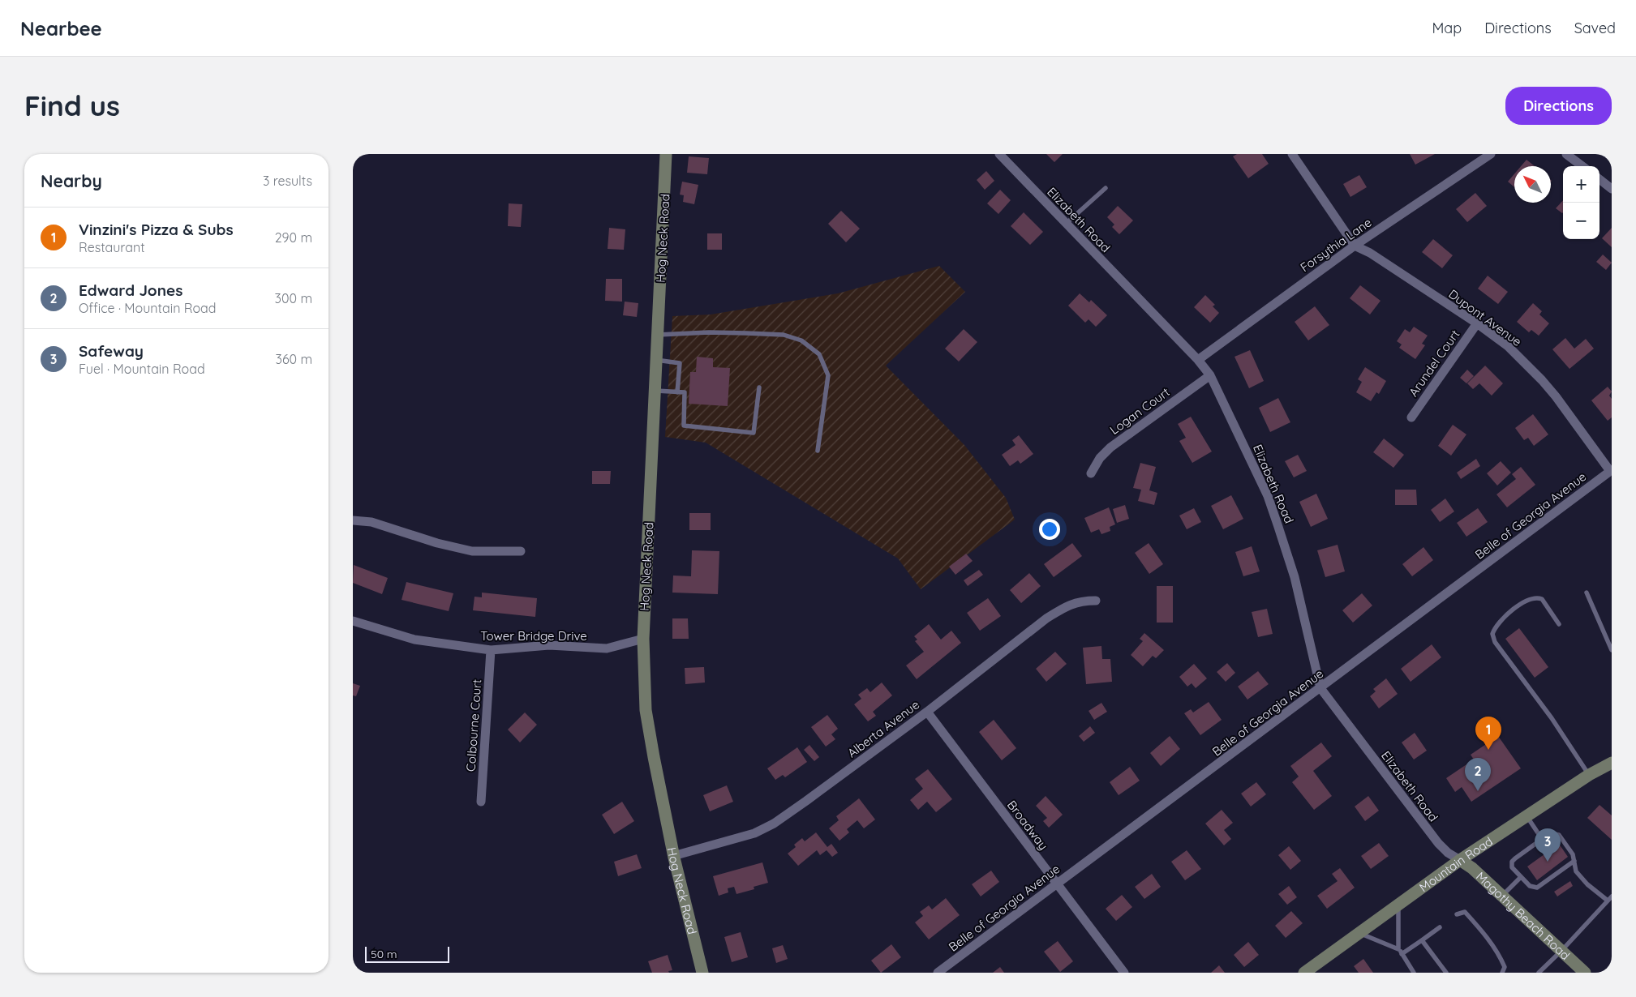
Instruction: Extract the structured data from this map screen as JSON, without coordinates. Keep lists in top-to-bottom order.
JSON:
{
  "streets": {
    "main road": ["Hog Neck Road", "Mountain Road", "Magothy Beach Road"],
    "street": [
      "Elizabeth Road",
      "Forsythia Lane",
      "Dupont Avenue",
      "Arundel Court",
      "Logan Court",
      "Belle of Georgia Avenue",
      "Tower Bridge Drive",
      "Colbourne Court",
      "Alberta Avenue",
      "Broadway"
    ]
  },
  "crossings": [
    ["Elizabeth Road", "Forsythia Lane"],
    ["Elizabeth Road", "Logan Court"],
    ["Elizabeth Road", "Belle of Georgia Avenue"],
    ["Elizabeth Road", "Mountain Road"],
    ["Elizabeth Road", "Magothy Beach Road"],
    ["Hog Neck Road", "Tower Bridge Drive"],
    ["Hog Neck Road", "Alberta Avenue"],
    ["Forsythia Lane", "Dupont Avenue"],
    ["Dupont Avenue", "Arundel Court"],
    ["Dupont Avenue", "Belle of Georgia Avenue"],
    ["Belle of Georgia Avenue", "Broadway"],
    ["Tower Bridge Drive", "Colbourne Court"],
    ["Alberta Avenue", "Broadway"],
    ["Mountain Road", "Magothy Beach Road"]
  ],
  "scale_bar": "50 m",
  "north": "top left",
  "page": {
    "header": "Nearbee",
    "nav": ["Map", "Directions", "Saved"],
    "buttons": "Directions",
    "title": "Find us",
    "heading": ["Nearby", "3 results"],
    "map_buttons": ["+", "−"],
    "list": [
      {
        "mark": "1",
        "name": "Vinzini's Pizza & Subs",
        "note": "Restaurant",
        "value": "290 m"
      },
      {
        "mark": "2",
        "name": "Edward Jones",
        "note": "Office · Mountain Road",
        "value": "300 m"
      },
      {
        "mark": "3",
        "name": "Safeway",
        "note": "Fuel · Mountain Road",
        "value": "360 m"
      }
    ],
    "pins": ["1", "2", "3"],
    "scale": "50 m"
  }
}
